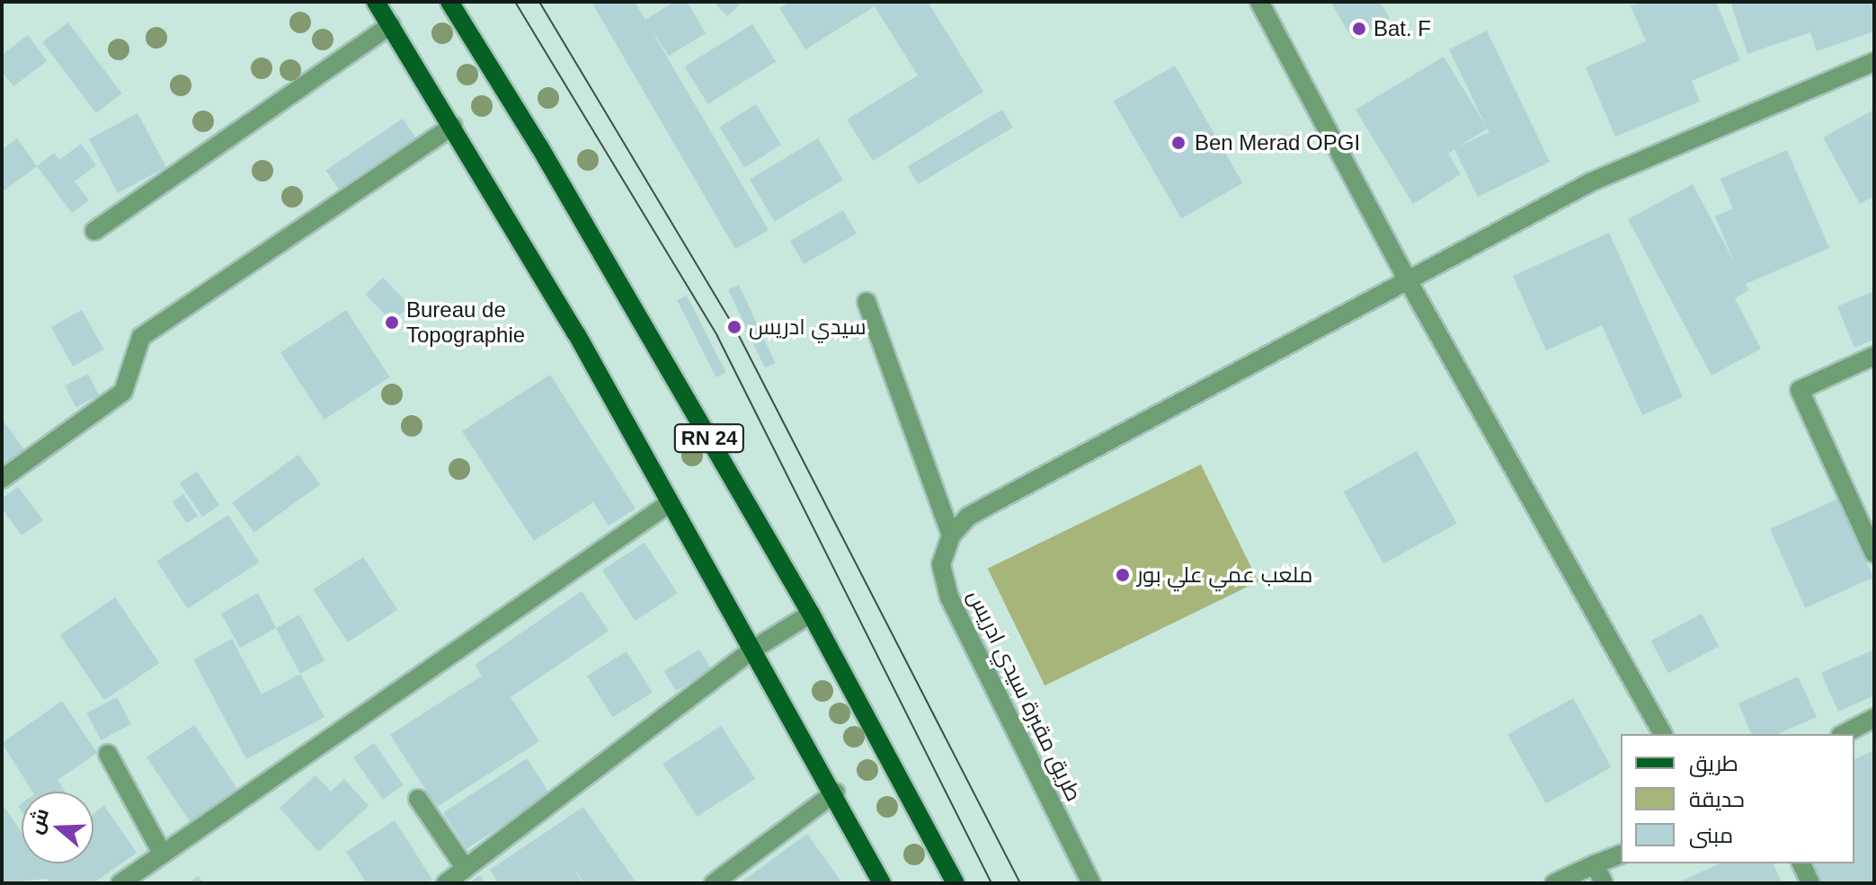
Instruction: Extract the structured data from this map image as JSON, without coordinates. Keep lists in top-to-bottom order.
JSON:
{
  "streets": {
    "main road": ["RN 24"],
    "street": ["طريق مقبرة سيدي ادريس"]
  },
  "places": [
    "Bat. F",
    "Ben Merad OPGI",
    "Bureau de Topographie",
    "سيدي ادريس",
    "ملعب عمي علي بور"
  ],
  "legend": ["طريق", "حديقة", "مبنى"],
  "north": "left"
}
